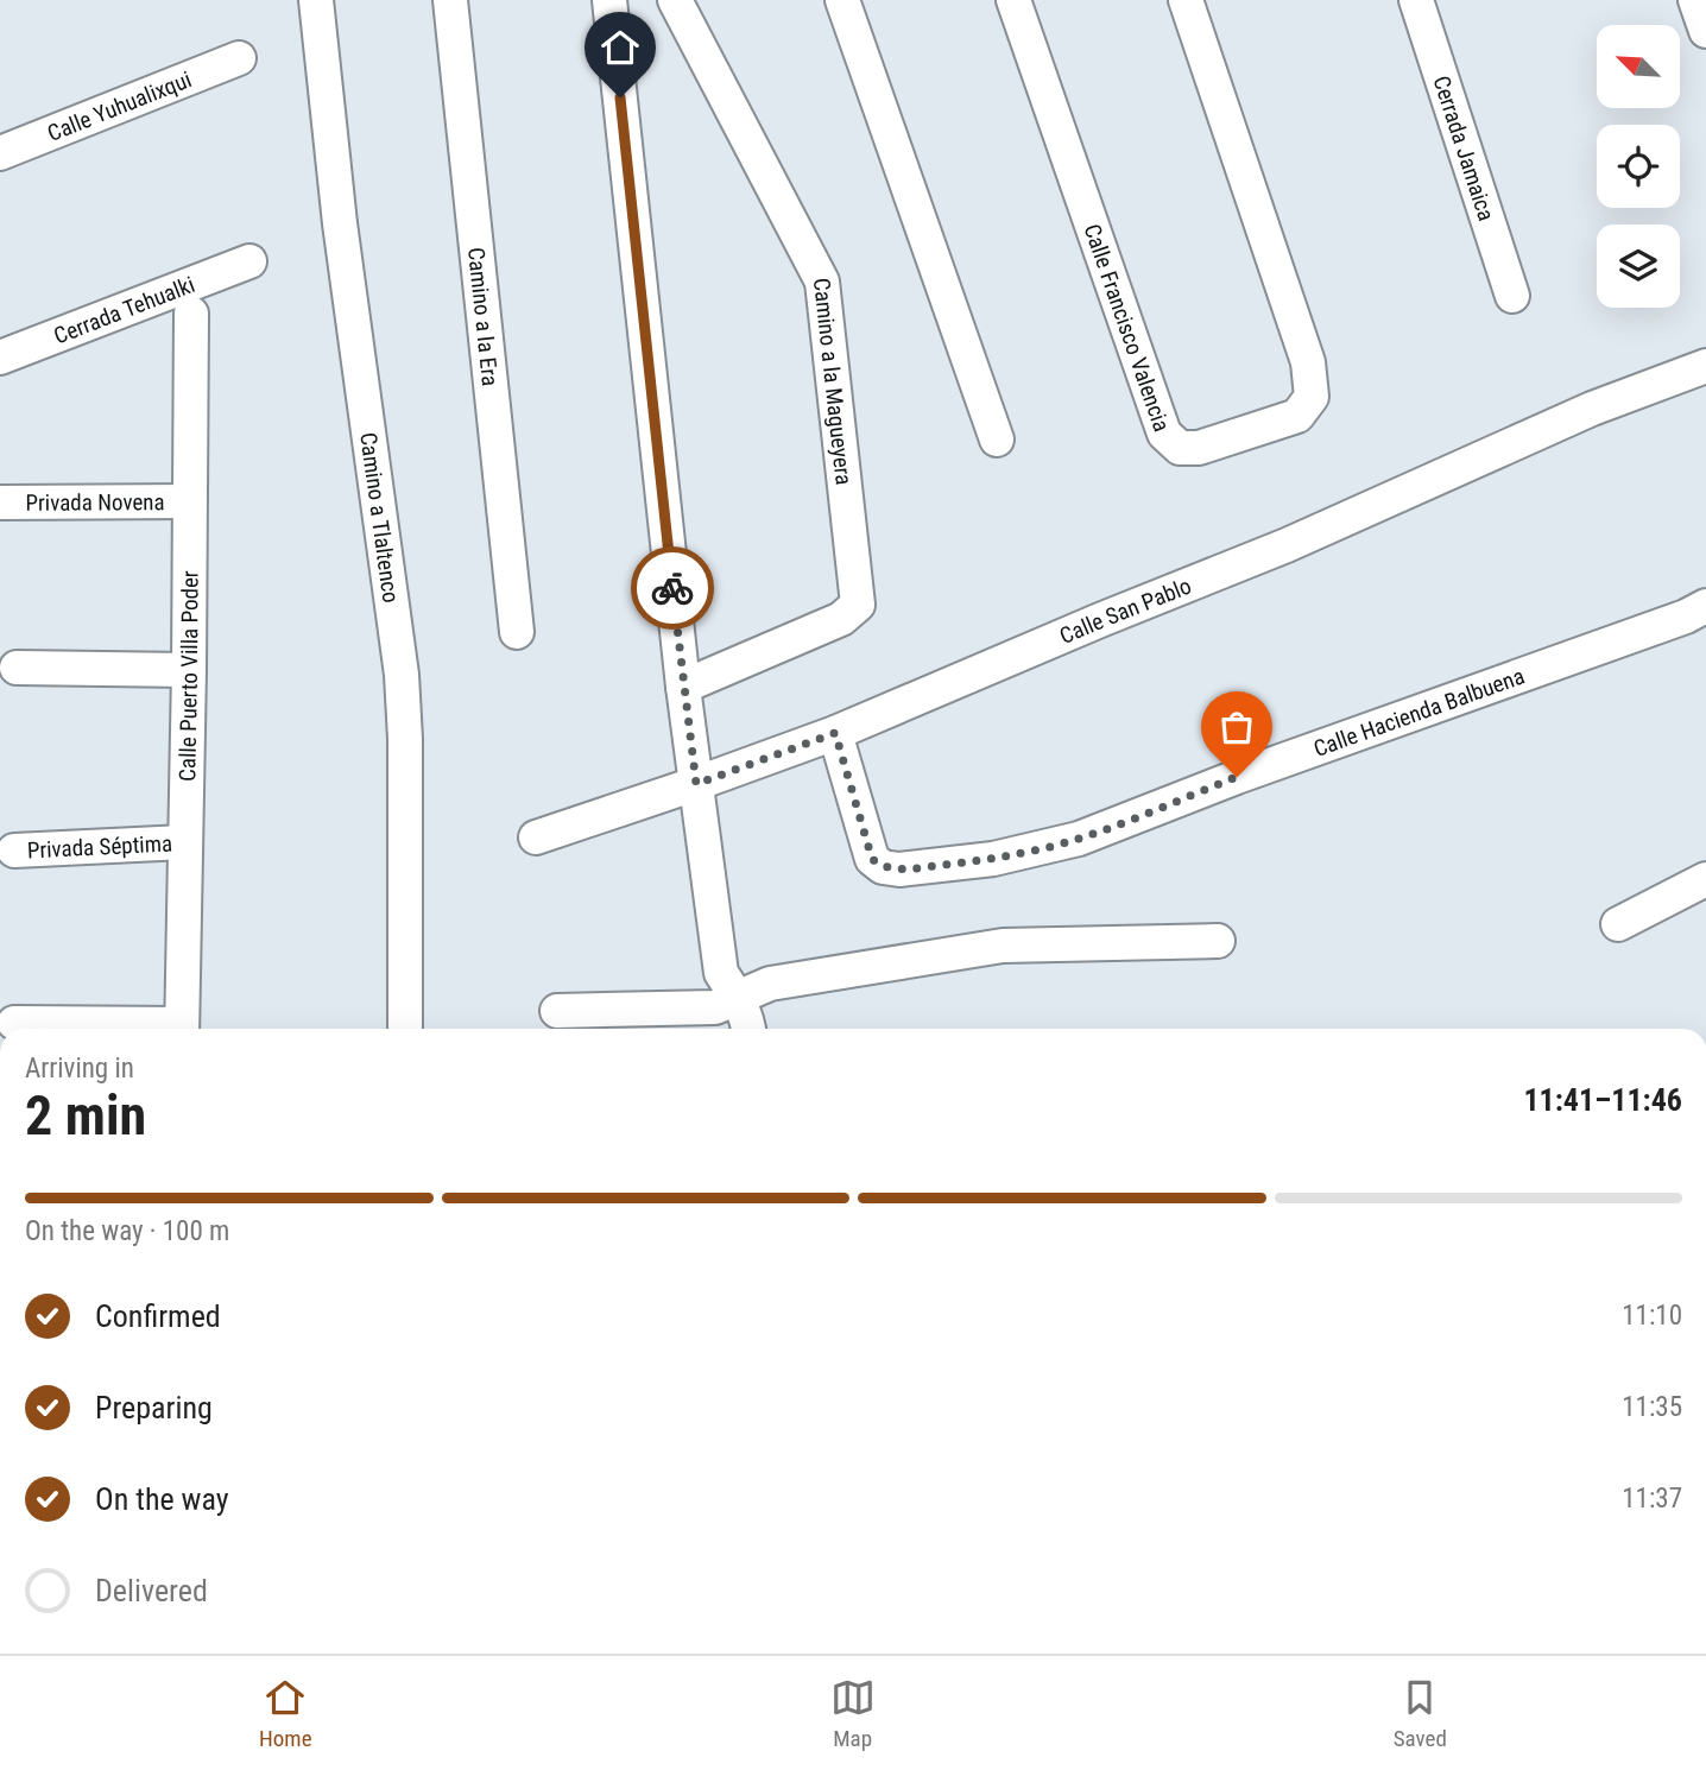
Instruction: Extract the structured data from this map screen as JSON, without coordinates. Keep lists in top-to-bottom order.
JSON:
{
  "streets": {
    "street": [
      "Calle Yuhualixqui",
      "Cerrada Jamaica",
      "Cerrada Tehualki",
      "Camino a la Era",
      "Calle Francisco Valencia",
      "Camino a la Magueyera",
      "Privada Novena",
      "Camino a Tlaltenco",
      "Calle San Pablo",
      "Calle Puerto Villa Poder",
      "Calle Hacienda Balbuena",
      "Privada Séptima"
    ]
  },
  "crossings": [
    ["Privada Novena", "Calle Puerto Villa Poder"],
    ["Calle San Pablo", "Calle Hacienda Balbuena"],
    ["Calle Puerto Villa Poder", "Privada Séptima"]
  ],
  "north": "top left",
  "page": {
    "heading": ["2 min", "Arriving in", "11:41–11:46"],
    "bar": "On the way · 100 m",
    "list": [
      ["Confirmed", "11:10"],
      ["Preparing", "11:35"],
      ["On the way", "11:37"],
      "Delivered"
    ],
    "tabs": ["Home", "Map", "Saved"]
  }
}
